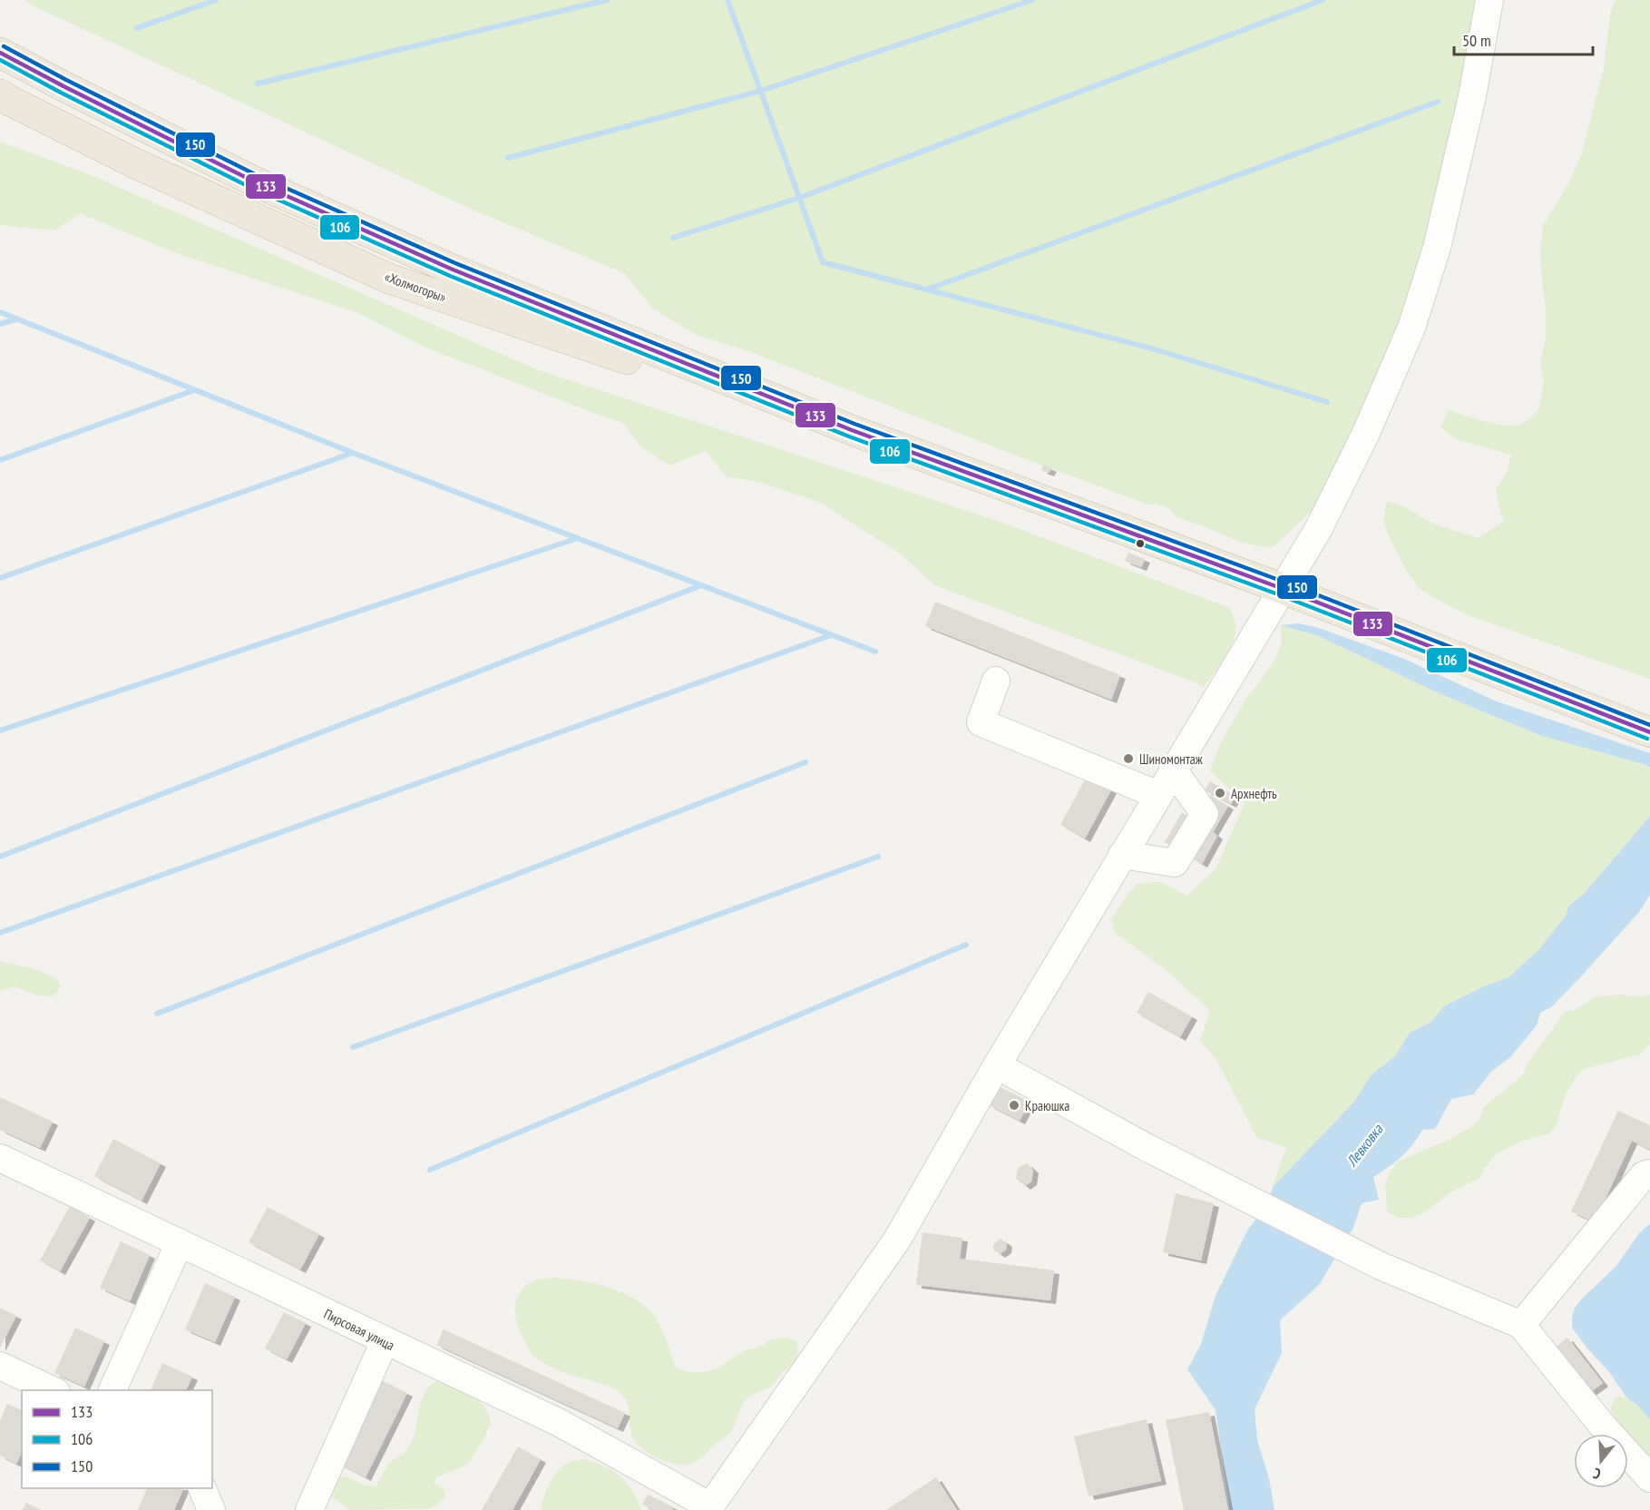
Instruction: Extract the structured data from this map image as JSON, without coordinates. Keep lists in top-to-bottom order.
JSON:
{
  "streets": {
    "highway": ["«Холмогоры»"],
    "street": ["Пирсовая улица"]
  },
  "water": ["Левковка"],
  "places": ["Шиномонтаж", "Архнефть", "Краюшка"],
  "lines": ["transit line 150", "transit line 133", "transit line 106"],
  "legend": ["133", "106", "150"],
  "scale_bar": "50 m",
  "north": "bottom"
}
